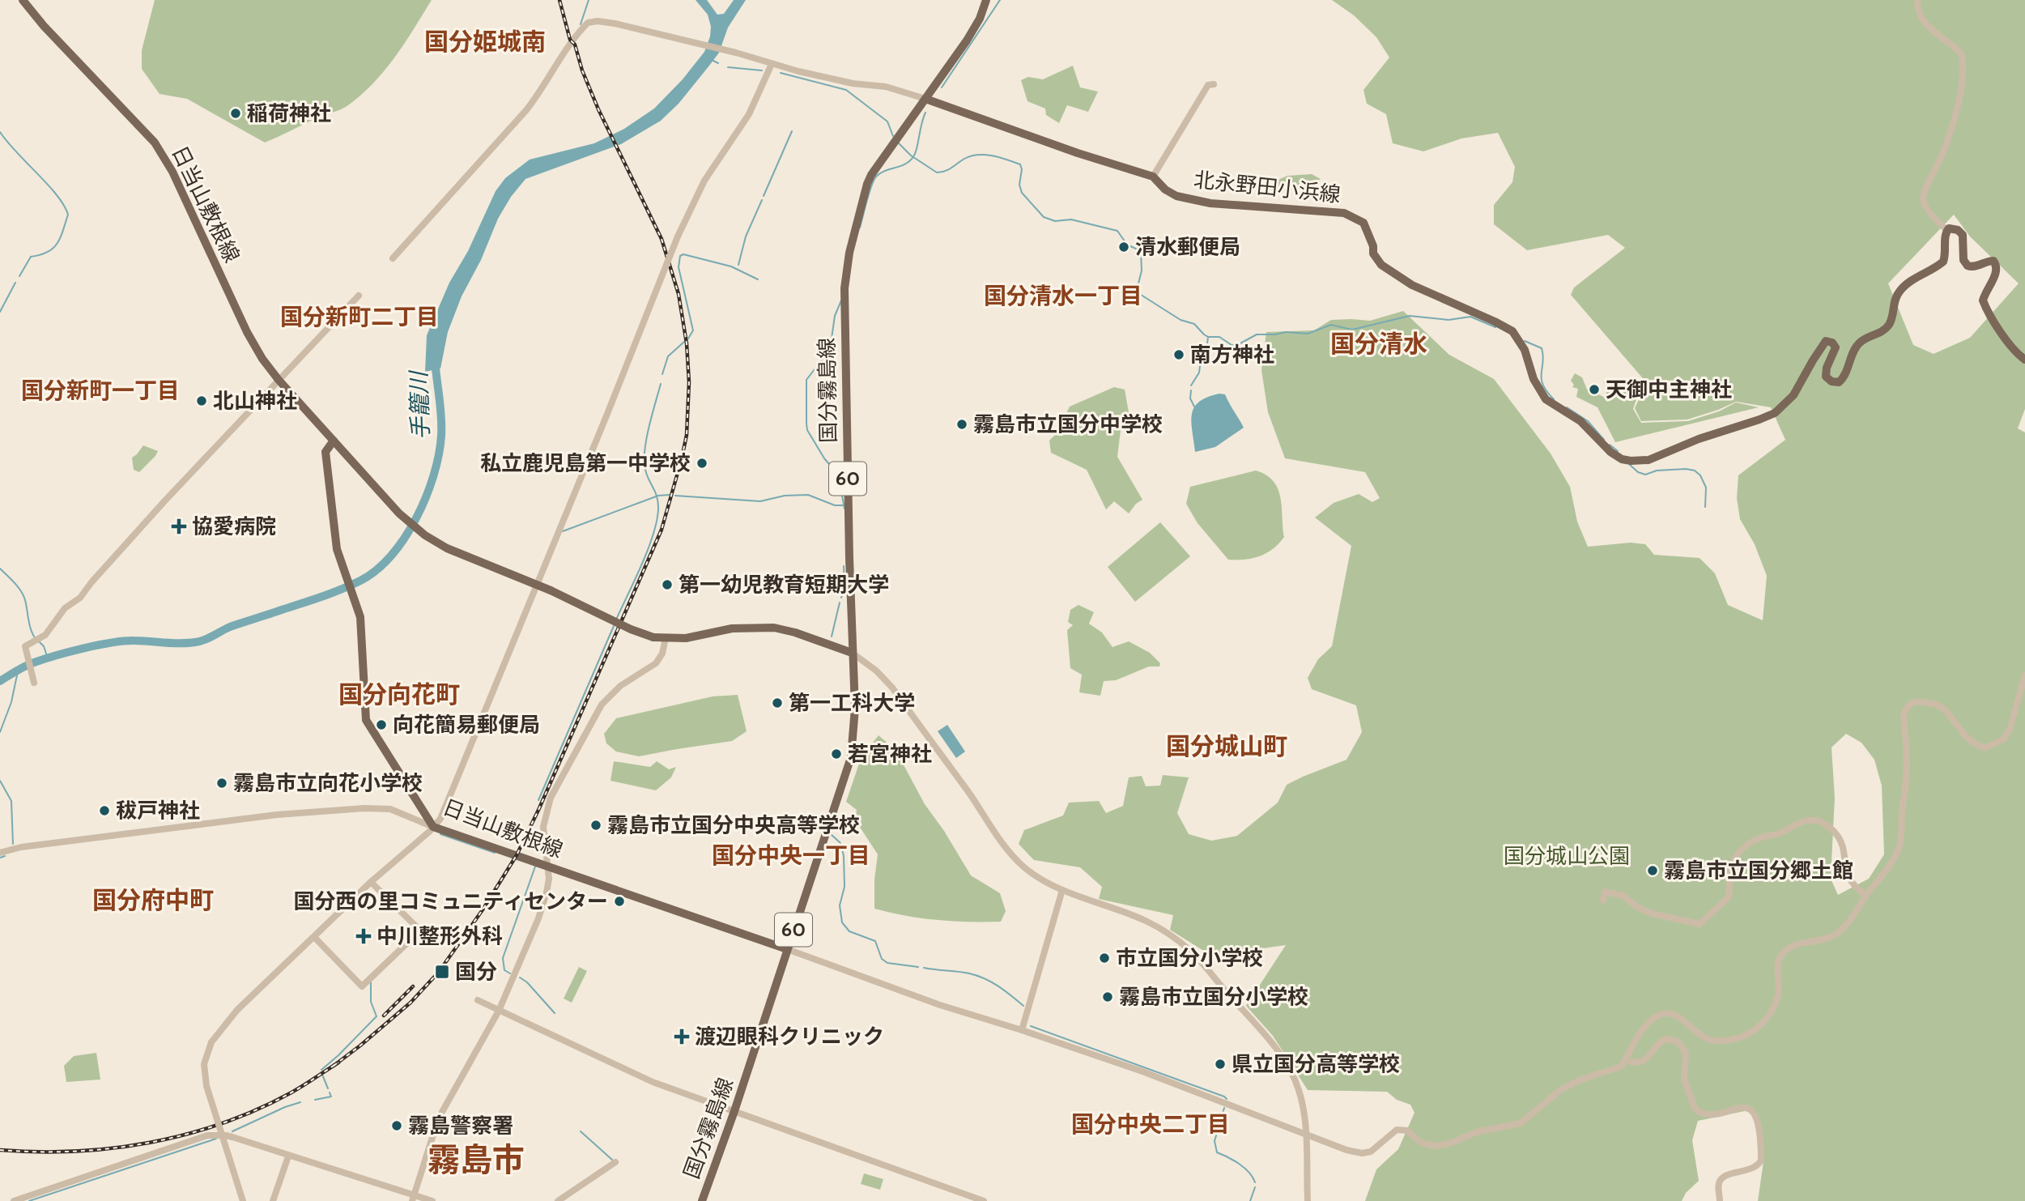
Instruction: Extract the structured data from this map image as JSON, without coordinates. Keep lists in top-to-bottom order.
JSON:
{
  "streets": {
    "main road": [
      "北永野田小浜線",
      "日当山敷根線",
      "国分霧島線",
      "60"
    ]
  },
  "crossings": [
    ["北永野田小浜線", "国分霧島線"],
    ["日当山敷根線", "国分霧島線"]
  ],
  "districts": [
    "国分姫城南",
    "国分清水一丁目",
    "国分新町二丁目",
    "国分清水",
    "国分新町一丁目",
    "国分向花町",
    "国分城山町",
    "国分中央一丁目",
    "国分府中町",
    "国分中央二丁目",
    "霧島市"
  ],
  "water": ["手籠川"],
  "parks": ["国分城山公園"],
  "places": {
    "other": [
      "稲荷神社",
      "清水郵便局",
      "南方神社",
      "天御中主神社",
      "北山神社",
      "霧島市立国分中学校",
      "私立鹿児島第一中学校",
      "第一幼児教育短期大学",
      "第一工科大学",
      "向花簡易郵便局",
      "若宮神社",
      "霧島市立向花小学校",
      "秡戸神社",
      "霧島市立国分中央高等学校",
      "霧島市立国分郷土館",
      "国分西の里コミュニティセンター",
      "市立国分小学校",
      "霧島市立国分小学校",
      "県立国分高等学校",
      "霧島警察署"
    ],
    "health": ["協愛病院", "中川整形外科", "渡辺眼科クリニック"],
    "transit": ["国分"]
  }
}
